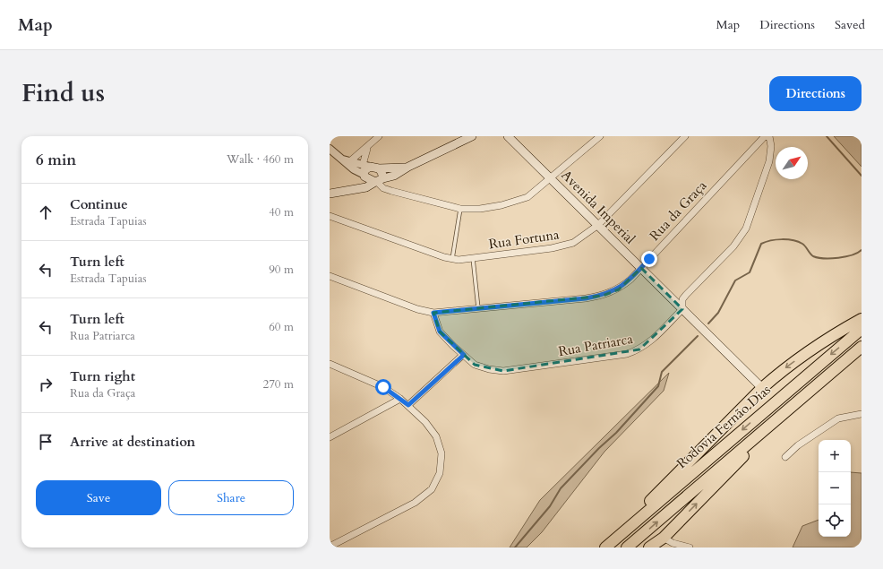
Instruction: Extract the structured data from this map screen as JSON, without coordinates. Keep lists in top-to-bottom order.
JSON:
{
  "streets": {
    "highway": ["Rodovia Fernão Dias"],
    "main road": ["Avenida Imperial"],
    "street": ["Rua da Graça", "Rua Fortuna", "Rua Patriarca"]
  },
  "crossings": [
    ["Avenida Imperial", "Rua da Graça"],
    ["Avenida Imperial", "Rua Fortuna"],
    ["Avenida Imperial", "Rua Patriarca"],
    ["Rua da Graça", "Rua Patriarca"]
  ],
  "north": "top right",
  "page": {
    "header": "Map",
    "nav": ["Map", "Directions", "Saved"],
    "title": "Find us",
    "buttons": [
      "Directions",
      ["Save", "Share"]
    ],
    "heading": ["6 min", "Walk · 460 m"],
    "list": [
      ["Continue", "Estrada Tapuias", "40 m"],
      ["Turn left", "Estrada Tapuias", "90 m"],
      ["Turn left", "Rua Patriarca", "60 m"],
      ["Turn right", "Rua da Graça", "270 m"],
      "Arrive at destination"
    ],
    "map_buttons": ["+", "−"]
  }
}
